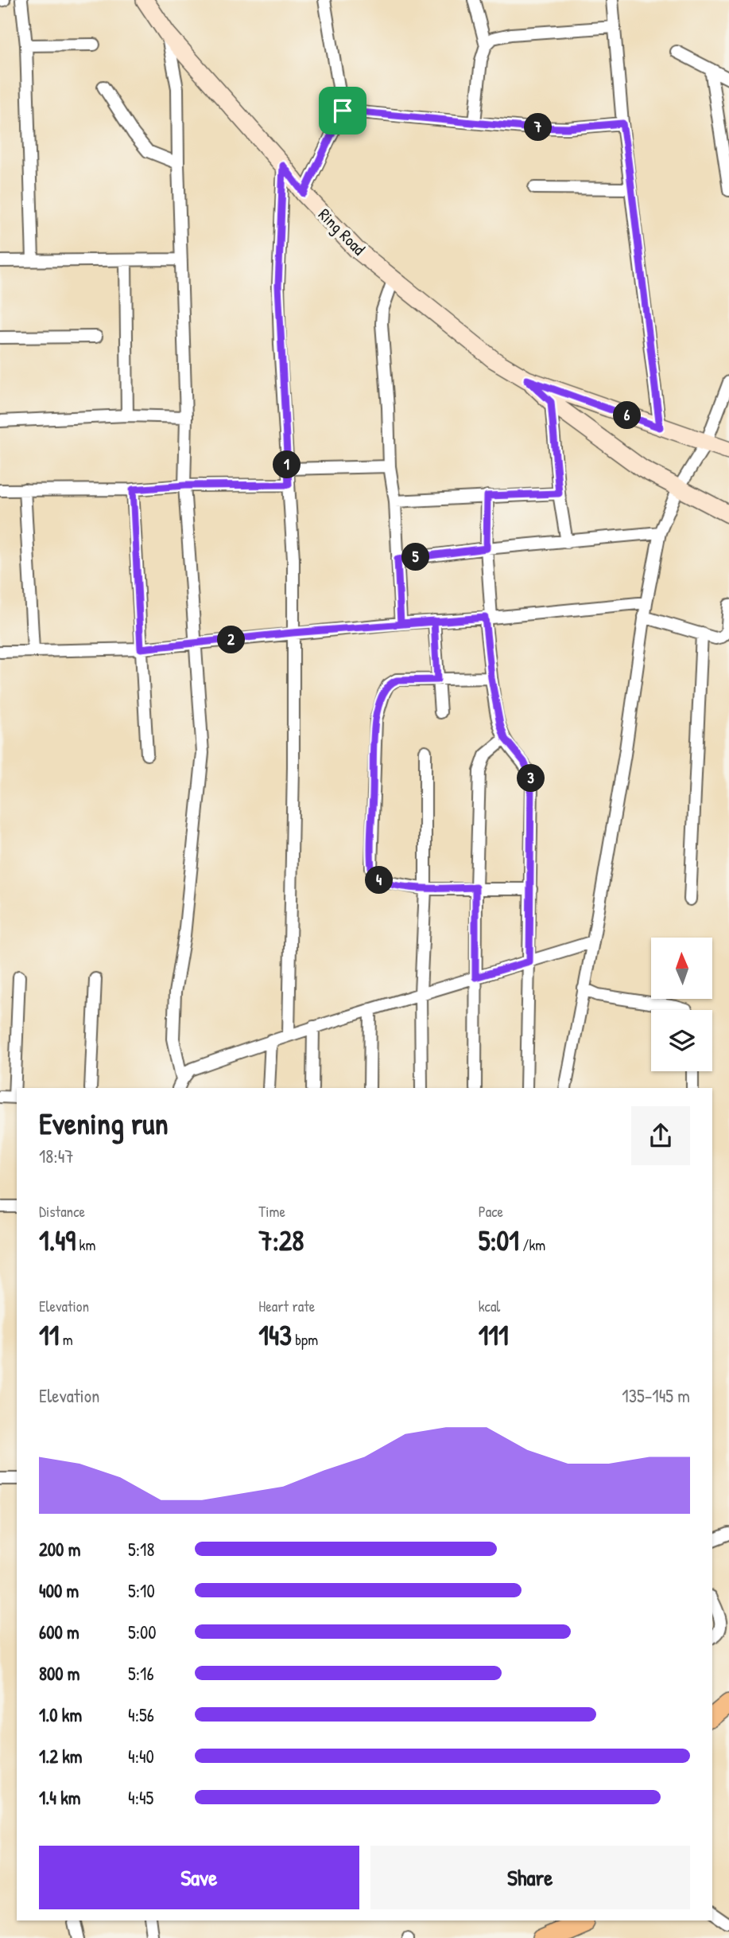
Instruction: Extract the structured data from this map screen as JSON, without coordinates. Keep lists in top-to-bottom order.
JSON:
{
  "streets": {
    "main road": ["Ring Road"]
  },
  "north": "top",
  "page": {
    "pins": [
      "7",
      "6",
      "1",
      "5",
      "2",
      "3",
      "4"
    ],
    "heading": ["Evening run", "18:47"],
    "stats": [
      ["Distance", "1.49 km"],
      ["Time", "7:28"],
      ["Pace", "5:01 /km"],
      ["Elevation", "11 m"],
      ["Heart rate", "143 bpm"],
      ["kcal", "111"]
    ],
    "chart": ["Elevation", "135–145 m"],
    "list": [
      {
        "name": "200 m",
        "note": "5:18"
      },
      {
        "name": "400 m",
        "note": "5:10"
      },
      {
        "name": "600 m",
        "note": "5:00"
      },
      {
        "name": "800 m",
        "note": "5:16"
      },
      {
        "name": "1.0 km",
        "note": "4:56"
      },
      {
        "name": "1.2 km",
        "note": "4:40"
      },
      {
        "name": "1.4 km",
        "note": "4:45"
      }
    ],
    "buttons": ["Save", "Share"]
  }
}
